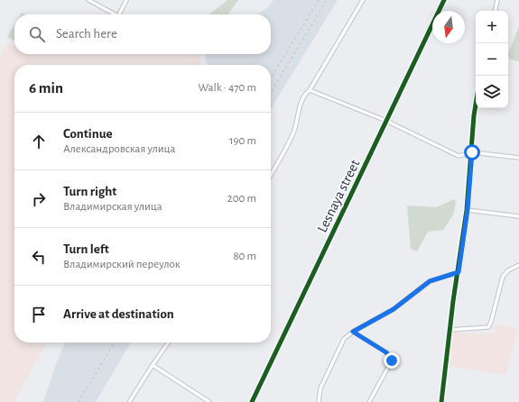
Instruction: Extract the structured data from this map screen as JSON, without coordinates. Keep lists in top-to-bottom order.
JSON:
{
  "streets": {
    "street": ["Lesnaya street"]
  },
  "north": "bottom",
  "page": {
    "map_buttons": ["+", "−"],
    "search": "Search here",
    "heading": ["6 min", "Walk · 470 m"],
    "list": [
      ["Continue", "Александровская улица", "190 m"],
      ["Turn right", "Владимирская улица", "200 m"],
      ["Turn left", "Владимирский переулок", "80 m"],
      "Arrive at destination"
    ]
  }
}
